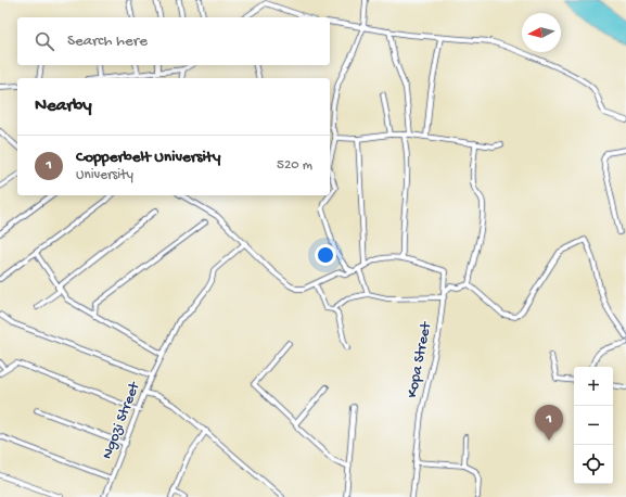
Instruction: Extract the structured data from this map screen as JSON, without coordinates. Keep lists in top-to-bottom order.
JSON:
{
  "streets": {
    "street": ["Kopa Street", "Ngozi Street"]
  },
  "north": "left",
  "page": {
    "search": "Search here",
    "heading": "Nearby",
    "list": [
      {
        "mark": "1",
        "name": "Copperbelt University",
        "note": "University",
        "value": "520 m"
      }
    ],
    "map_buttons": ["+", "−"],
    "pins": "1"
  }
}
